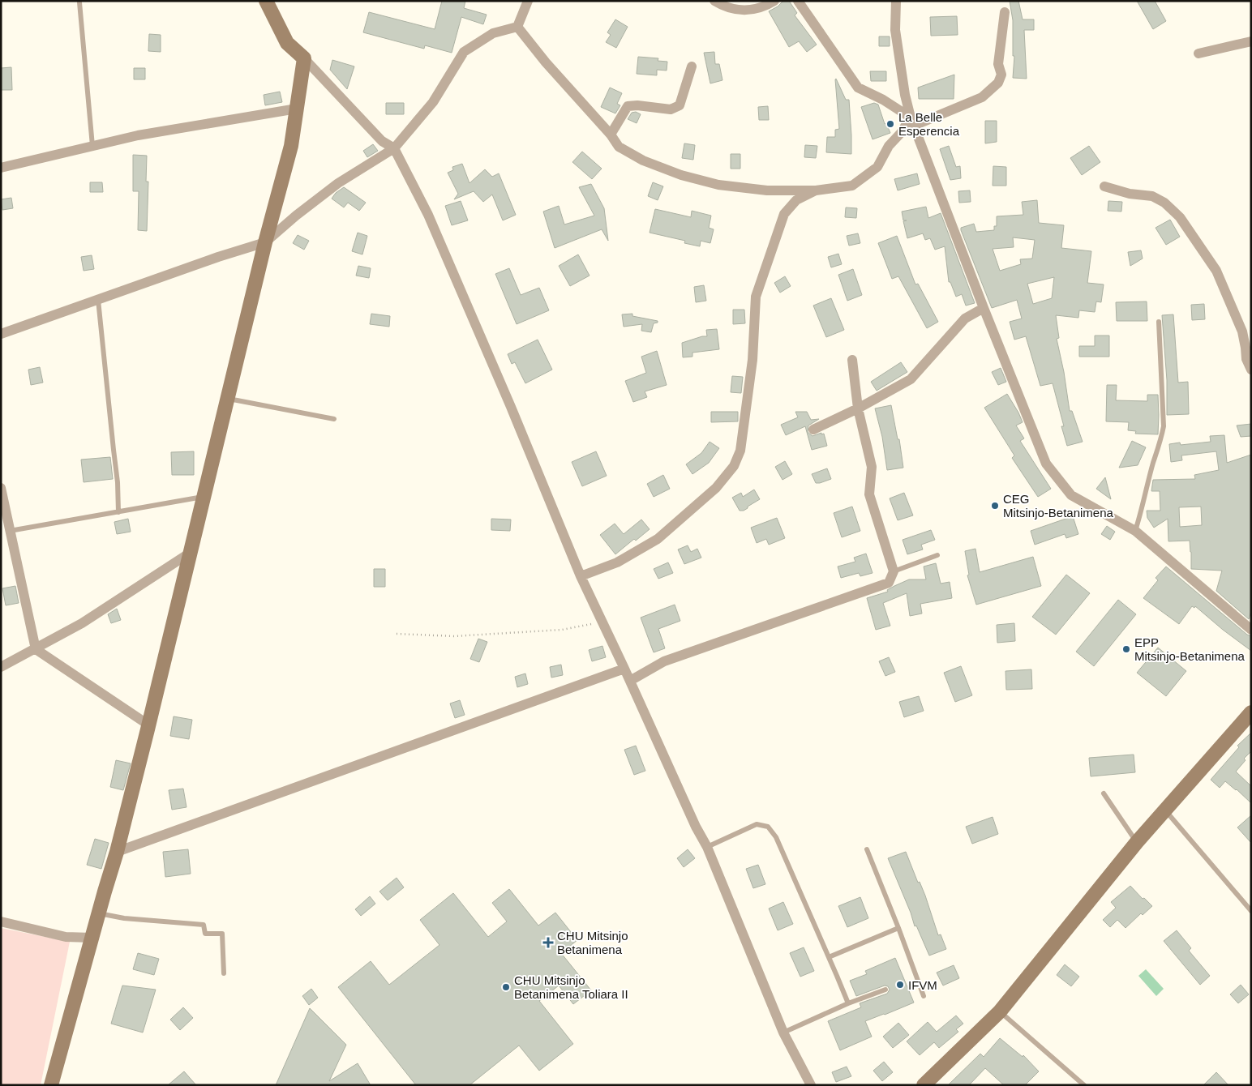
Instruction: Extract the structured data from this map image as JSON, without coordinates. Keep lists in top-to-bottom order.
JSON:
{
  "places": {
    "other": [
      "La Belle Esperencia",
      "CEG Mitsinjo-Betanimena",
      "EPP Mitsinjo-Betanimena",
      "IFVM",
      "CHU Mitsinjo Betanimena Toliara II"
    ],
    "health": ["CHU Mitsinjo Betanimena"]
  }
}
